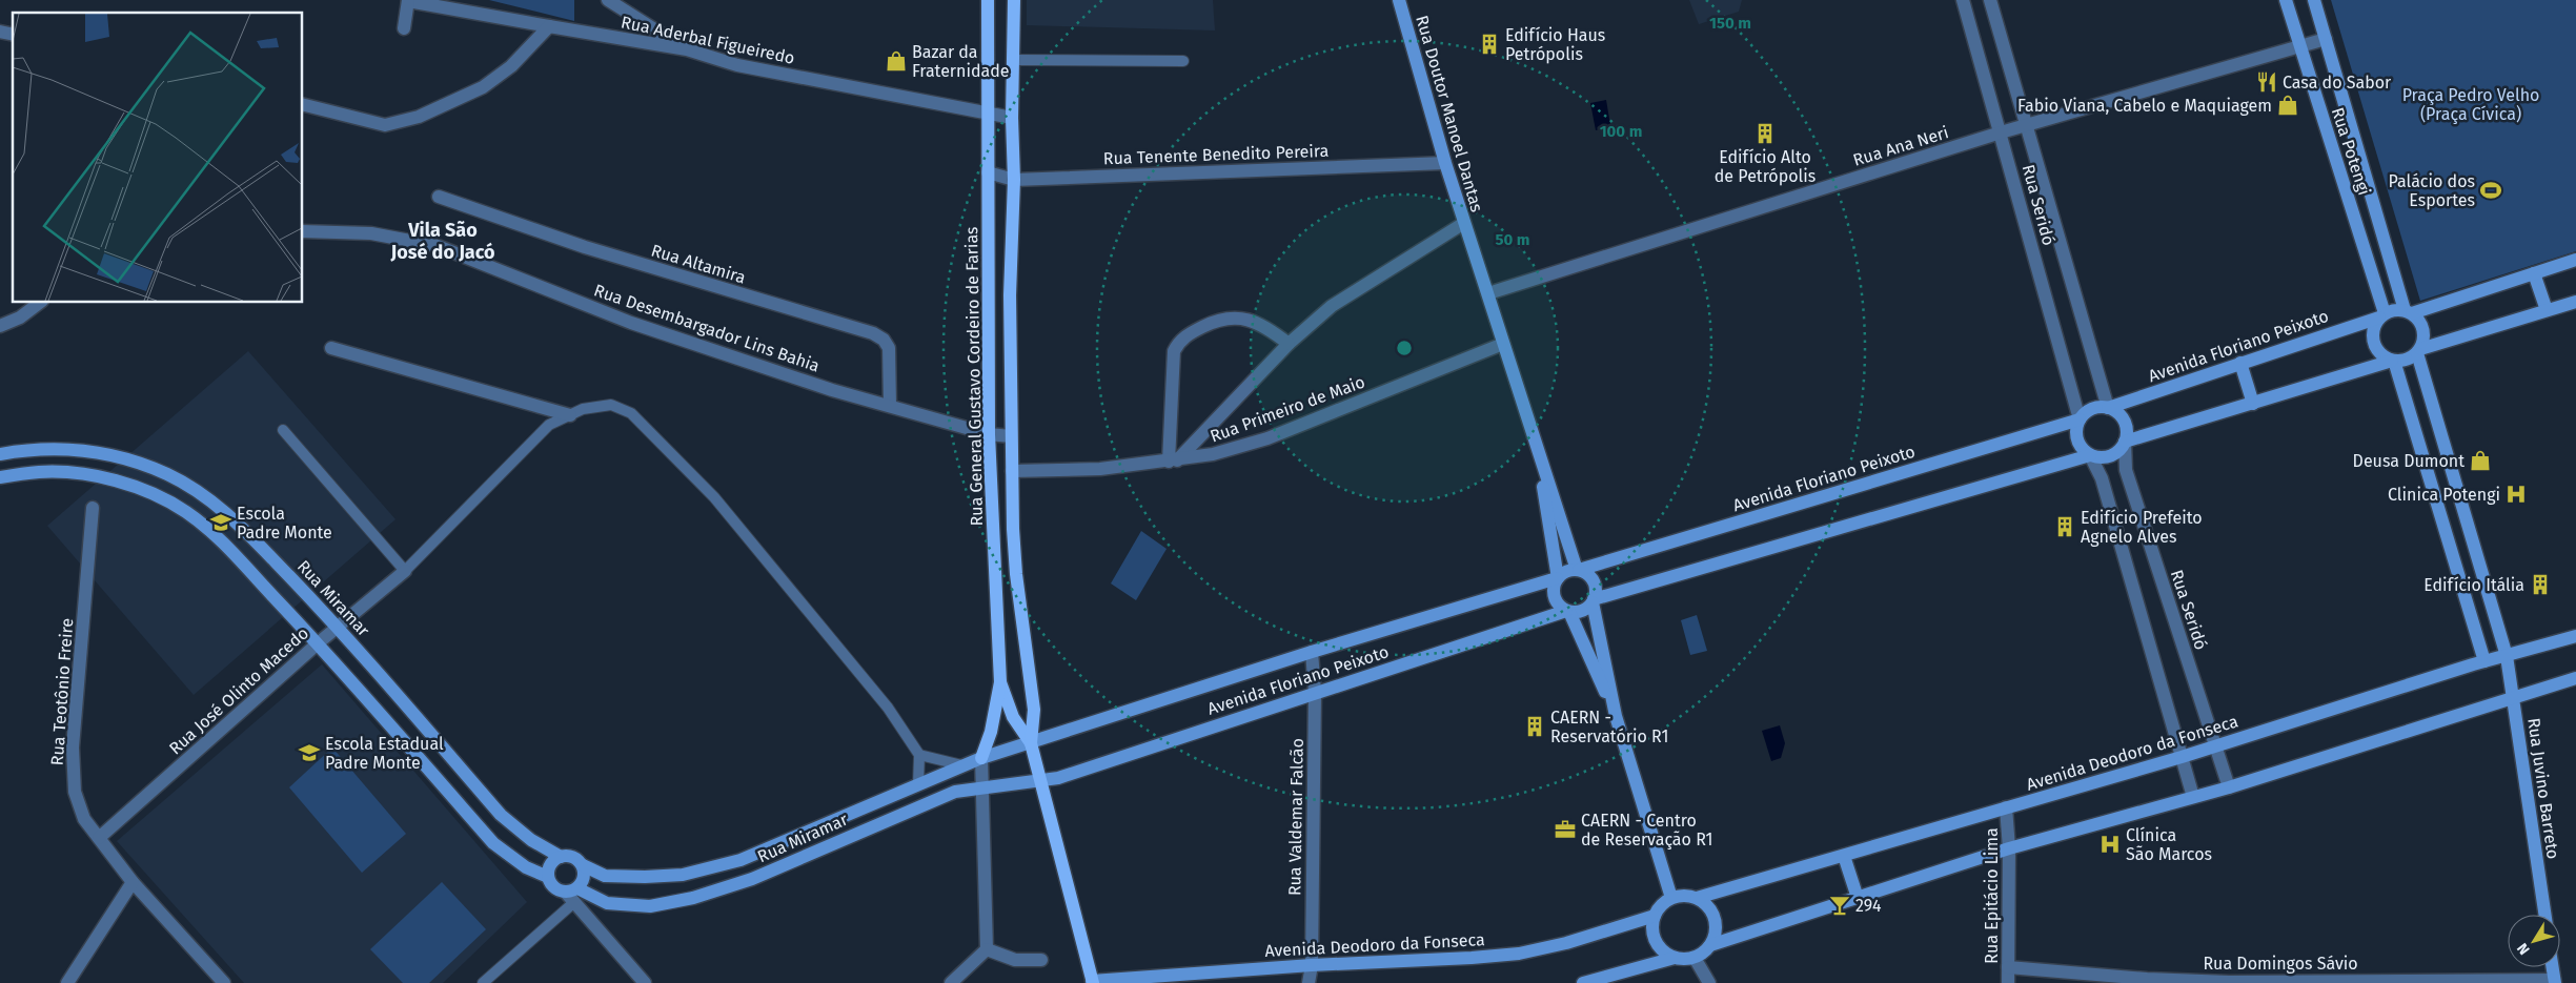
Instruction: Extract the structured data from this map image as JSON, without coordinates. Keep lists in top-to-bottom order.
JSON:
{
  "streets": {
    "main road": [
      "Rua Doutor Manoel Dantas",
      "Rua Potengi",
      "Avenida Floriano Peixoto",
      "Rua General Gustavo Cordeiro de Farias",
      "Rua Miramar",
      "Avenida Deodoro da Fonseca",
      "Rua Juvino Barreto"
    ],
    "street": [
      "Rua Aderbal Figueiredo",
      "Rua Ana Neri",
      "Rua Tenente Benedito Pereira",
      "Rua Seridó",
      "Rua Altamira",
      "Rua Desembargador Lins Bahia",
      "Rua Primeiro de Maio",
      "Rua José Olinto Macedo",
      "Rua Teotônio Freire",
      "Rua Valdemar Falcão",
      "Rua Epitácio Lima",
      "Rua Domingos Sávio"
    ]
  },
  "crossings": [
    ["Rua Aderbal Figueiredo", "Rua General Gustavo Cordeiro de Farias"],
    ["Rua Doutor Manoel Dantas", "Rua Ana Neri"],
    ["Rua Doutor Manoel Dantas", "Rua Tenente Benedito Pereira"],
    ["Rua Doutor Manoel Dantas", "Avenida Floriano Peixoto"],
    ["Rua Doutor Manoel Dantas", "Rua Primeiro de Maio"],
    ["Rua Ana Neri", "Rua Potengi"],
    ["Rua Ana Neri", "Rua Seridó"],
    ["Rua Potengi", "Avenida Floriano Peixoto"],
    ["Rua Tenente Benedito Pereira", "Rua General Gustavo Cordeiro de Farias"],
    ["Rua Seridó", "Avenida Floriano Peixoto"],
    ["Rua Seridó", "Avenida Deodoro da Fonseca"],
    ["Rua Altamira", "Rua Desembargador Lins Bahia"],
    ["Rua Desembargador Lins Bahia", "Rua General Gustavo Cordeiro de Farias"],
    ["Avenida Floriano Peixoto", "Rua General Gustavo Cordeiro de Farias"],
    ["Avenida Floriano Peixoto", "Rua Miramar"],
    ["Avenida Floriano Peixoto", "Rua Valdemar Falcão"],
    ["Rua General Gustavo Cordeiro de Farias", "Rua Primeiro de Maio"],
    ["Rua General Gustavo Cordeiro de Farias", "Rua Miramar"],
    ["Rua General Gustavo Cordeiro de Farias", "Avenida Deodoro da Fonseca"],
    ["Rua Miramar", "Rua José Olinto Macedo"],
    ["Rua José Olinto Macedo", "Rua Teotônio Freire"],
    ["Avenida Deodoro da Fonseca", "Rua Juvino Barreto"],
    ["Avenida Deodoro da Fonseca", "Rua Valdemar Falcão"],
    ["Avenida Deodoro da Fonseca", "Rua Epitácio Lima"],
    ["Rua Epitácio Lima", "Rua Domingos Sávio"]
  ],
  "districts": ["Vila São José do Jacó"],
  "parks": ["Praça Pedro Velho (Praça Cívica)"],
  "places": {
    "building": [
      "Edifício Haus Petrópolis",
      "Edifício Alto de Petrópolis",
      "Edifício Prefeito Agnelo Alves",
      "Edifício Itália",
      "CAERN - Reservatório R1"
    ],
    "shop": ["Bazar da Fraternidade", "Fabio Viana, Cabelo e Maquiagem", "Deusa Dumont"],
    "restaurant": ["Casa do Sabor"],
    "sports": ["Palácio dos Esportes"],
    "hospital": ["Clinica Potengi", "Clínica São Marcos"],
    "school or university": ["Escola Padre Monte", "Escola Estadual Padre Monte"],
    "office": ["CAERN - Centro de Reservação R1"],
    "bar": ["294"]
  },
  "north": "bottom left",
  "rings": ["150 m", "100 m", "50 m"]
}
